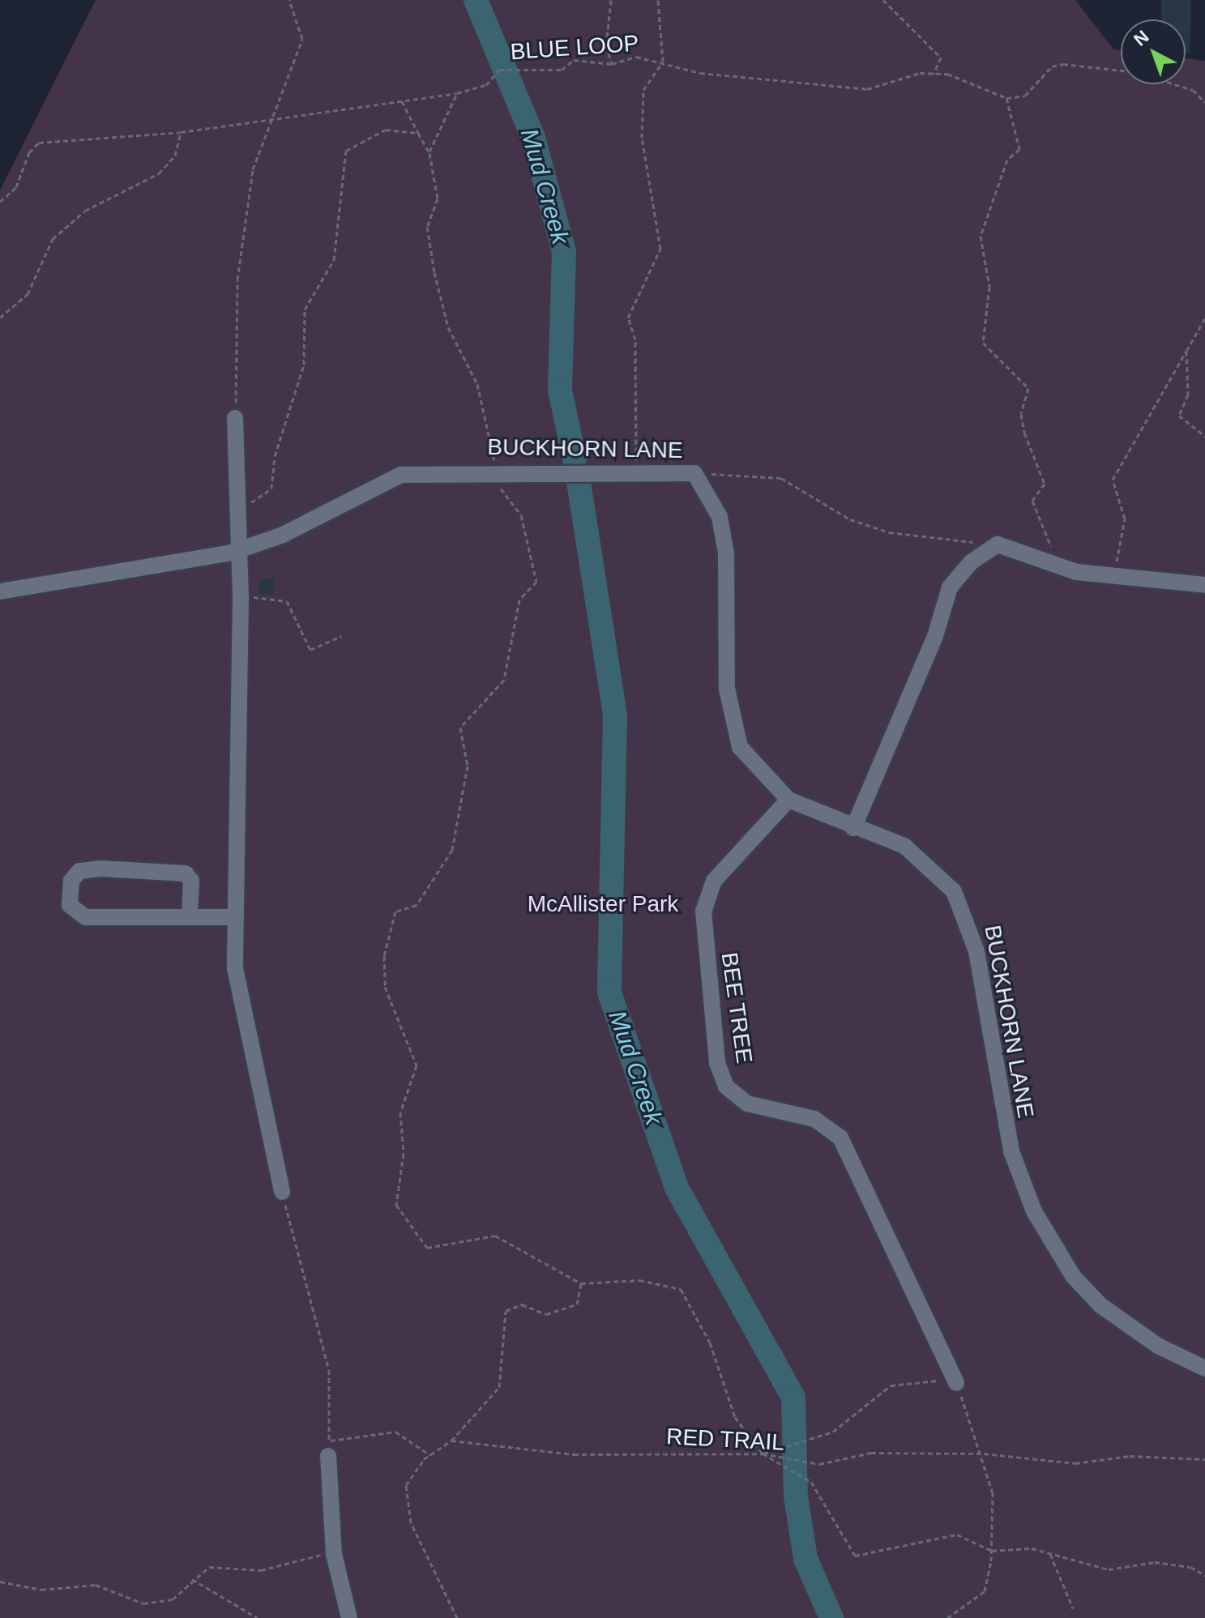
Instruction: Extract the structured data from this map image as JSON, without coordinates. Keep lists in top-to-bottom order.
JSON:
{
  "streets": {
    "lane": ["BUCKHORN LANE", "BEE TREE"],
    "path": ["BLUE LOOP", "RED TRAIL"]
  },
  "crossings": [
    ["BUCKHORN LANE", "BEE TREE"]
  ],
  "water": ["Mud Creek"],
  "parks": ["McAllister Park"],
  "north": "top left"
}
